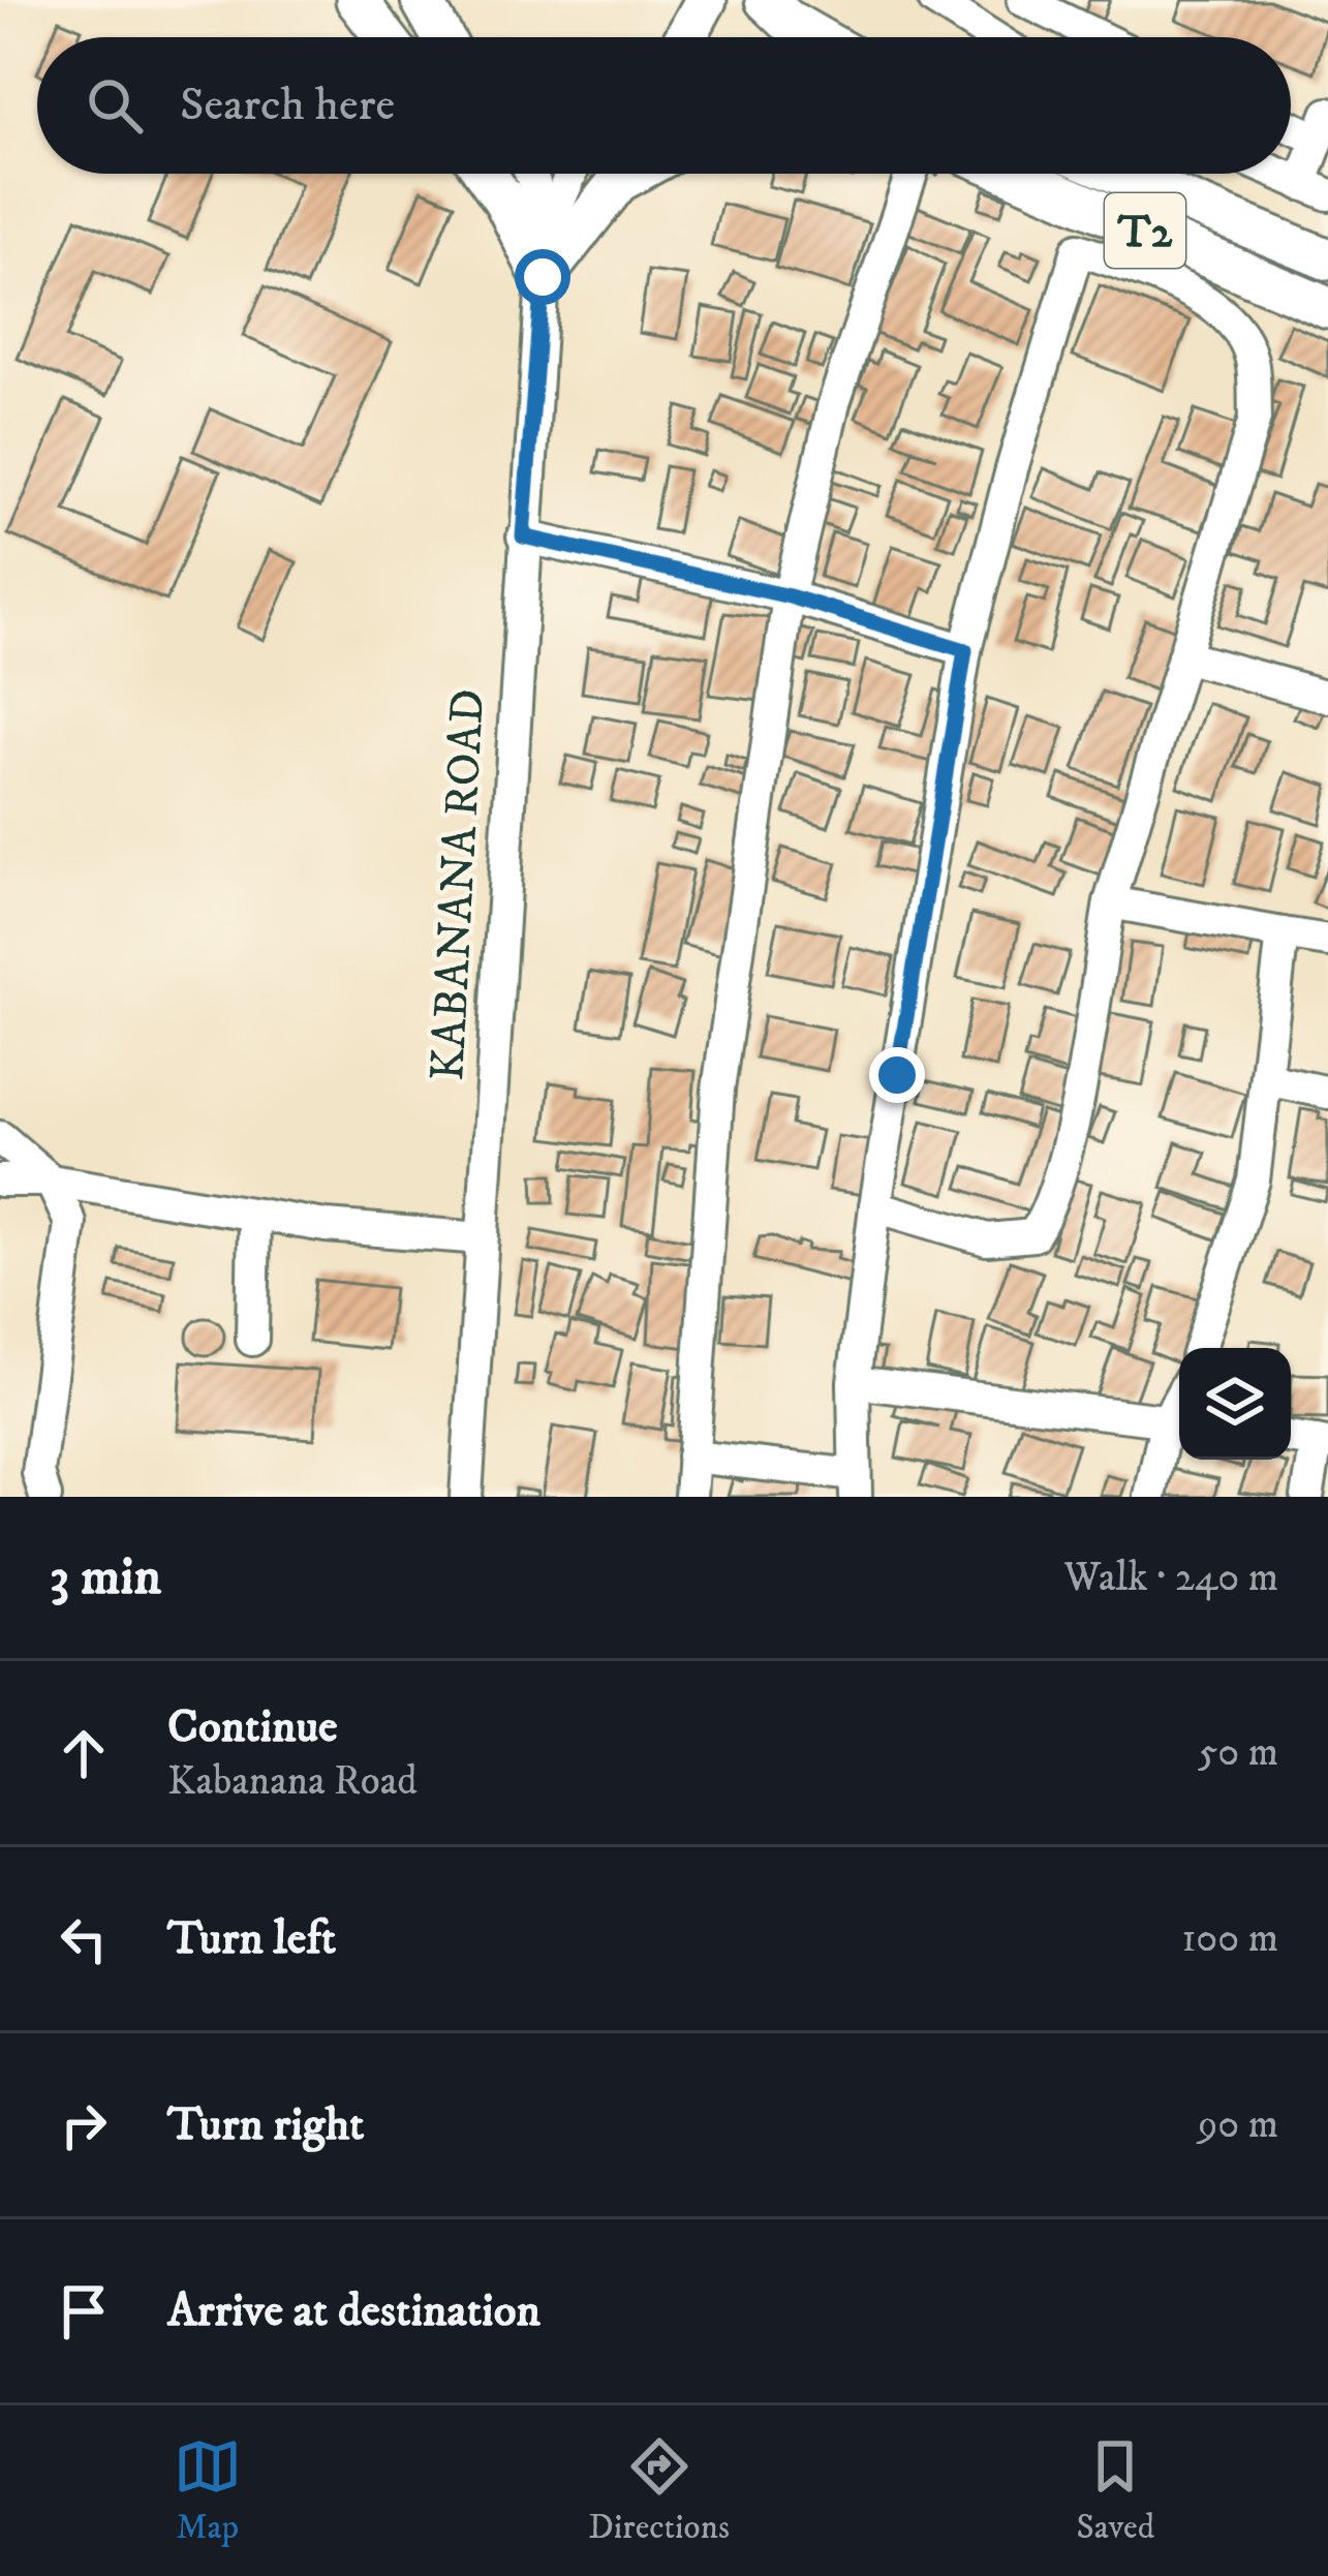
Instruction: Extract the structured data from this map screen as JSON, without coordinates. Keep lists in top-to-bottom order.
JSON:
{
  "streets": {
    "main road": ["T2"],
    "street": ["KABANANA ROAD"]
  },
  "page": {
    "search": "Search here",
    "heading": ["3 min", "Walk · 240 m"],
    "list": [
      ["Continue", "Kabanana Road", "50 m"],
      ["Turn left", "100 m"],
      ["Turn right", "90 m"],
      "Arrive at destination"
    ],
    "nav": ["Map", "Directions", "Saved"]
  }
}
